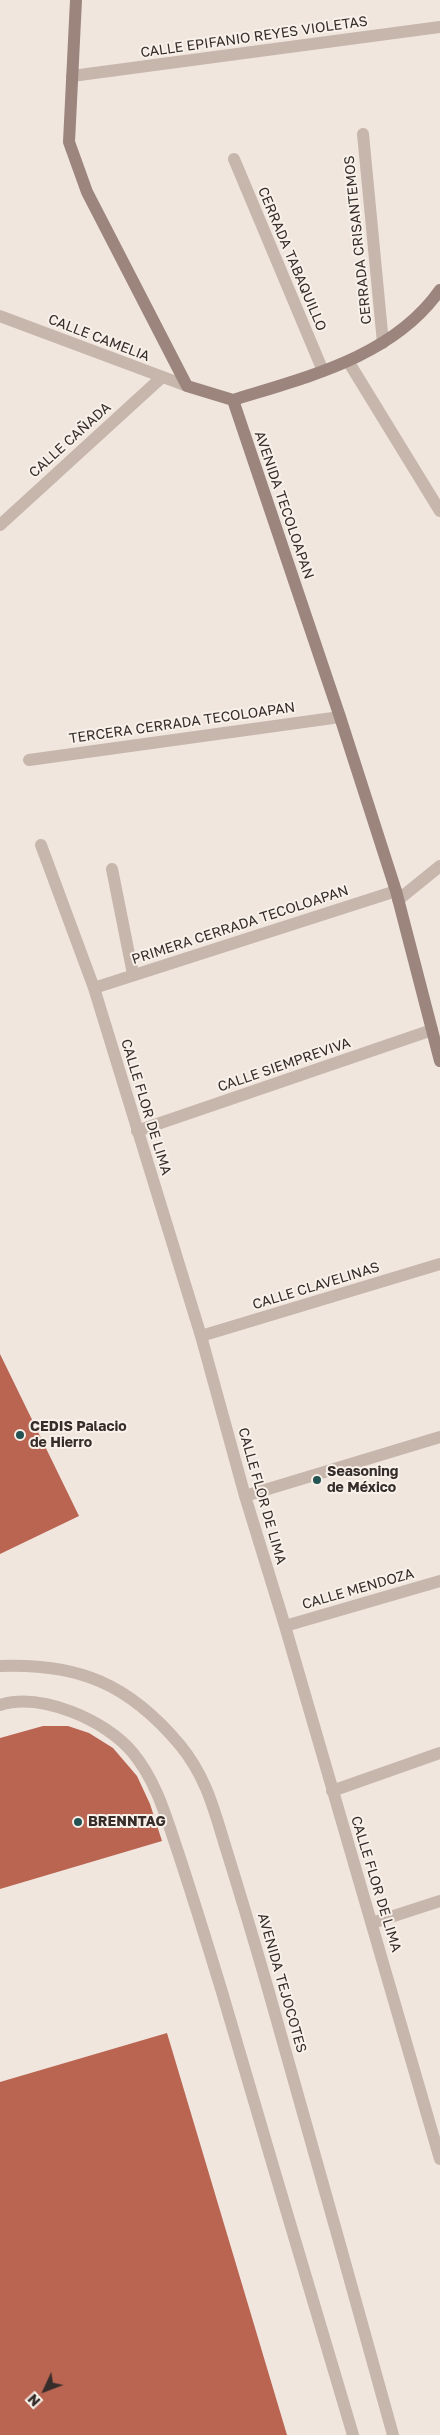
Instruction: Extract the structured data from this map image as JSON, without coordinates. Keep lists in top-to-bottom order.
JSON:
{
  "streets": {
    "street": [
      "CALLE EPIFANIO REYES VIOLETAS",
      "CERRADA CRISANTEMOS",
      "CERRADA TABAQUILLO",
      "CALLE CAMELIA",
      "CALLE CAÑADA",
      "AVENIDA TECOLOAPAN",
      "TERCERA CERRADA TECOLOAPAN",
      "PRIMERA CERRADA TECOLOAPAN",
      "CALLE SIEMPREVIVA",
      "CALLE FLOR DE LIMA",
      "CALLE CLAVELINAS",
      "CALLE MENDOZA",
      "AVENIDA TEJOCOTES"
    ]
  },
  "crossings": [
    ["CALLE CAMELIA", "CALLE CAÑADA"],
    ["AVENIDA TECOLOAPAN", "TERCERA CERRADA TECOLOAPAN"],
    ["AVENIDA TECOLOAPAN", "PRIMERA CERRADA TECOLOAPAN"],
    ["AVENIDA TECOLOAPAN", "CALLE SIEMPREVIVA"],
    ["PRIMERA CERRADA TECOLOAPAN", "CALLE FLOR DE LIMA"],
    ["CALLE SIEMPREVIVA", "CALLE FLOR DE LIMA"],
    ["CALLE FLOR DE LIMA", "CALLE CLAVELINAS"],
    ["CALLE FLOR DE LIMA", "CALLE MENDOZA"]
  ],
  "places": ["CEDIS Palacio de Hierro", "Seasoning de México", "BRENNTAG"],
  "north": "bottom left"
}
